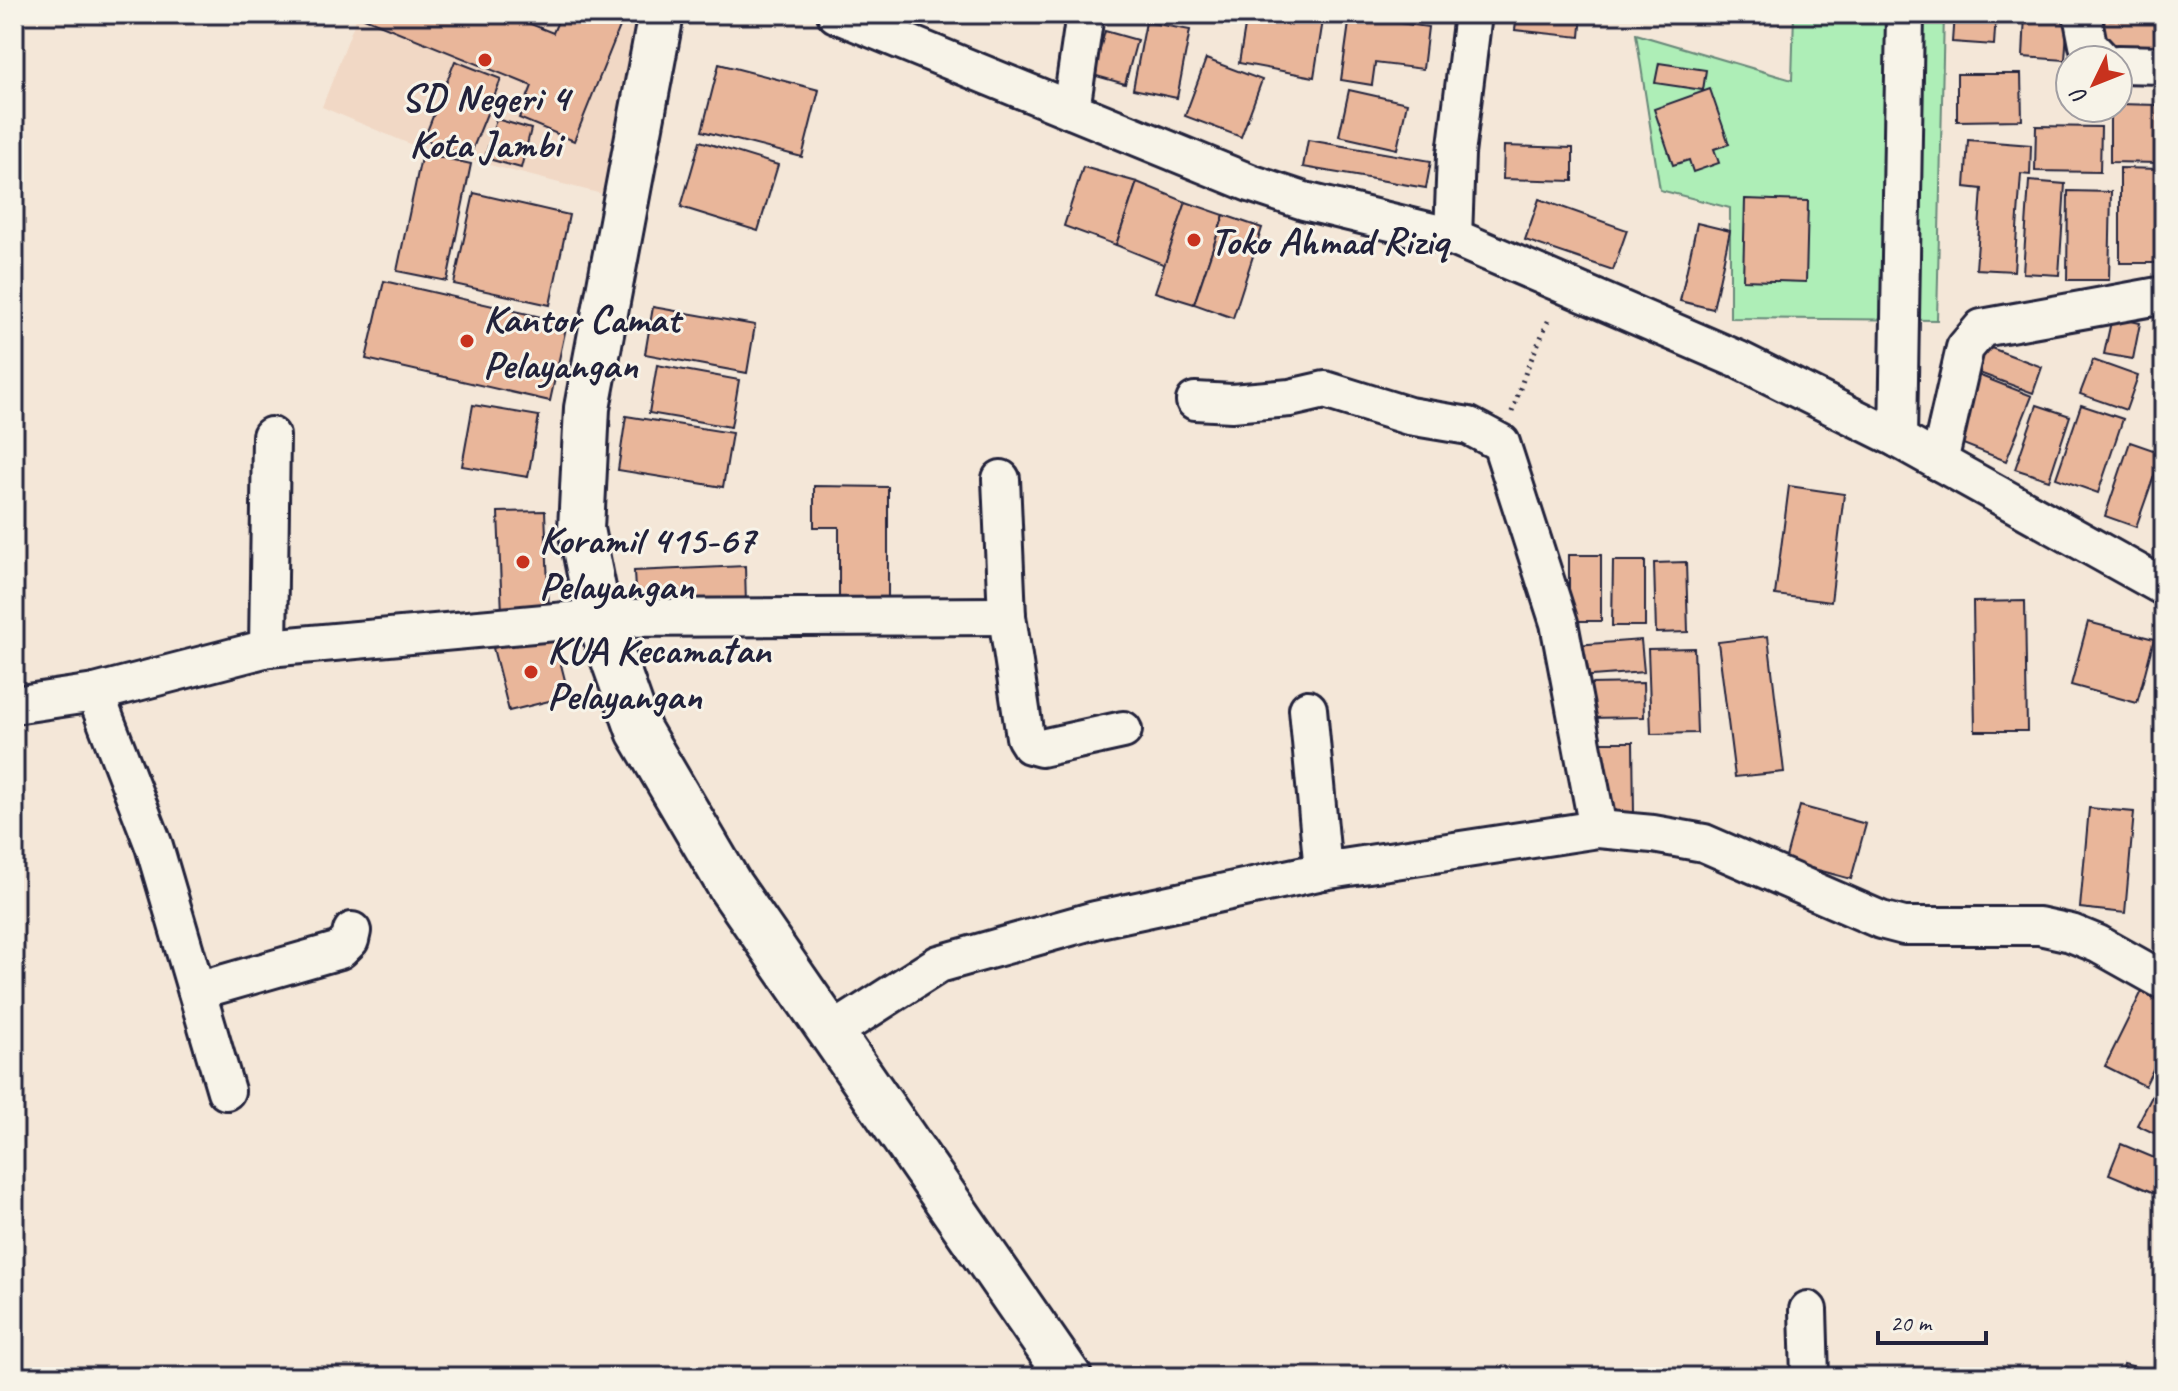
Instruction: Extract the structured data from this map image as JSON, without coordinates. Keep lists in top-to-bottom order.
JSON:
{
  "places": [
    "SD Negeri 4 Kota Jambi",
    "Toko Ahmad Riziq",
    "Kantor Camat Pelayangan",
    "Koramil 415-67 Pelayangan",
    "KUA Kecamatan Pelayangan"
  ],
  "scale_bar": "20 m",
  "north": "bottom left"
}
